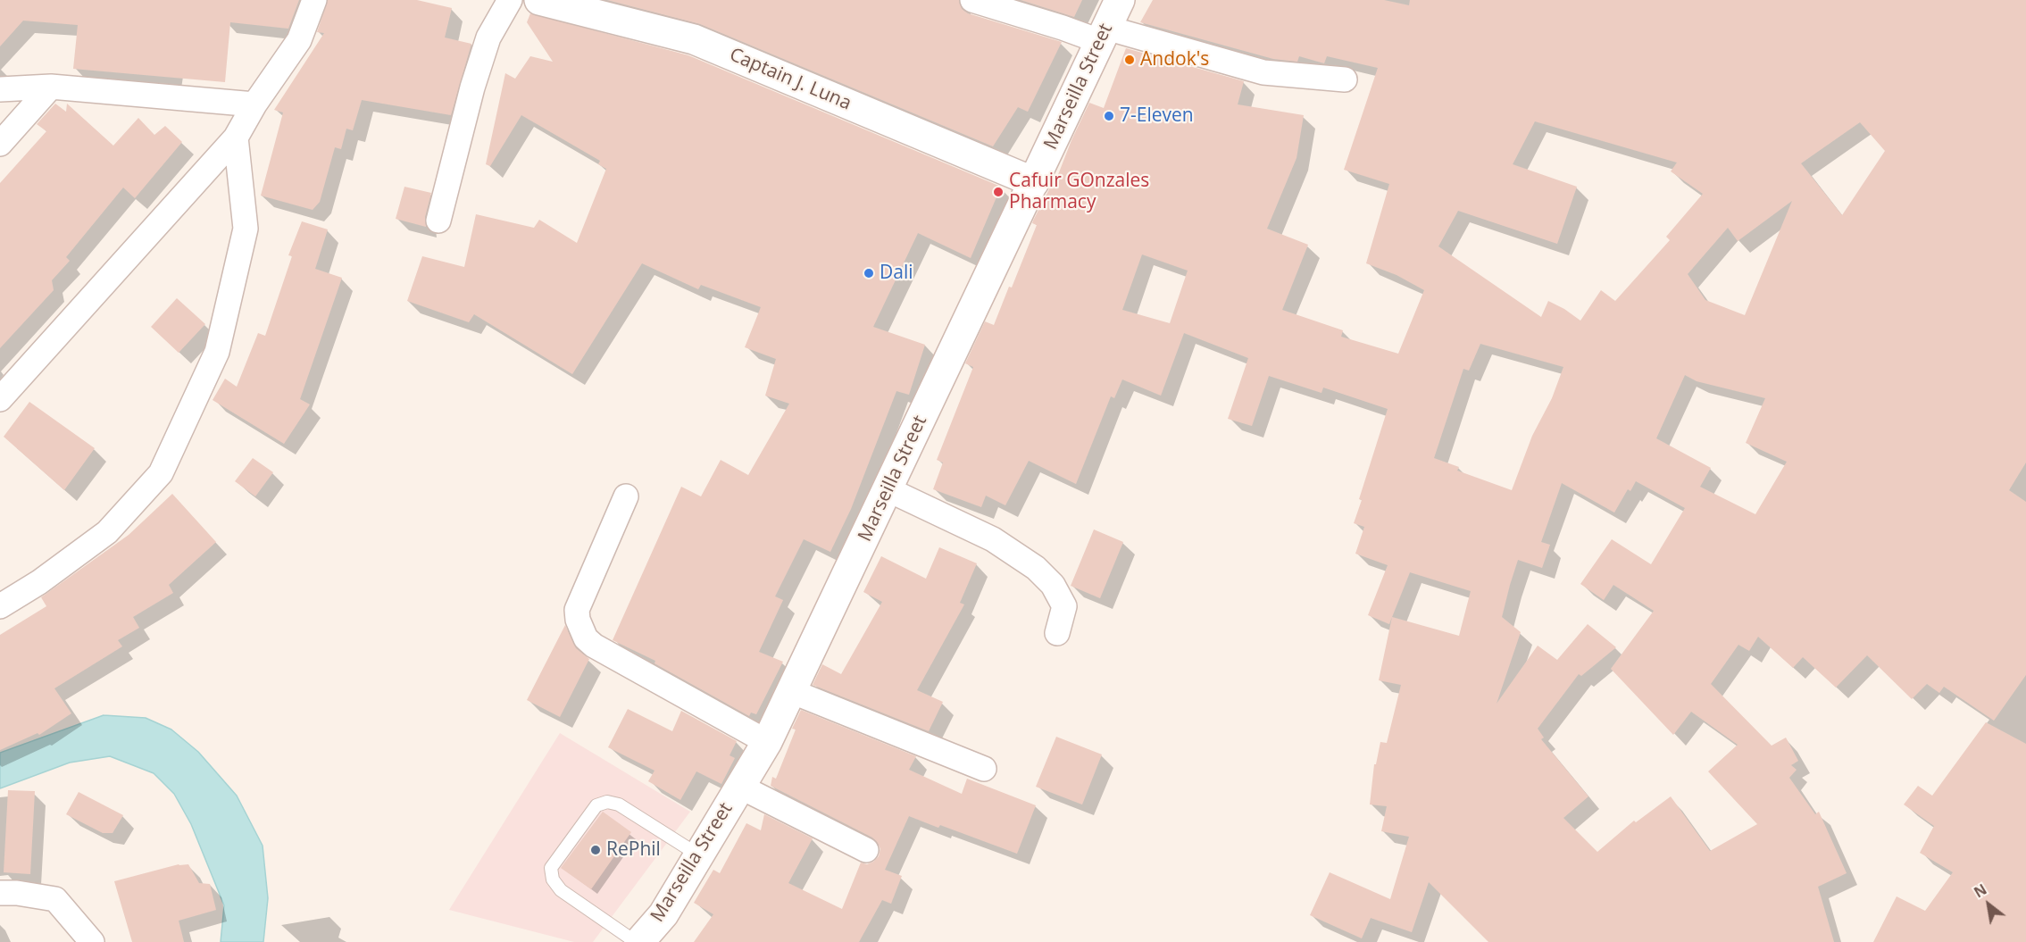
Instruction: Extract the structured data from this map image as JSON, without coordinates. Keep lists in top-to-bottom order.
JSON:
{
  "streets": {
    "main road": ["Captain J. Luna", "Marseilla Street"]
  },
  "crossings": [
    ["Captain J. Luna", "Marseilla Street"]
  ],
  "places": [
    "Andok's",
    "7-Eleven",
    "Cafuir GOnzales Pharmacy",
    "Dali",
    "RePhil"
  ],
  "north": "top left"
}
